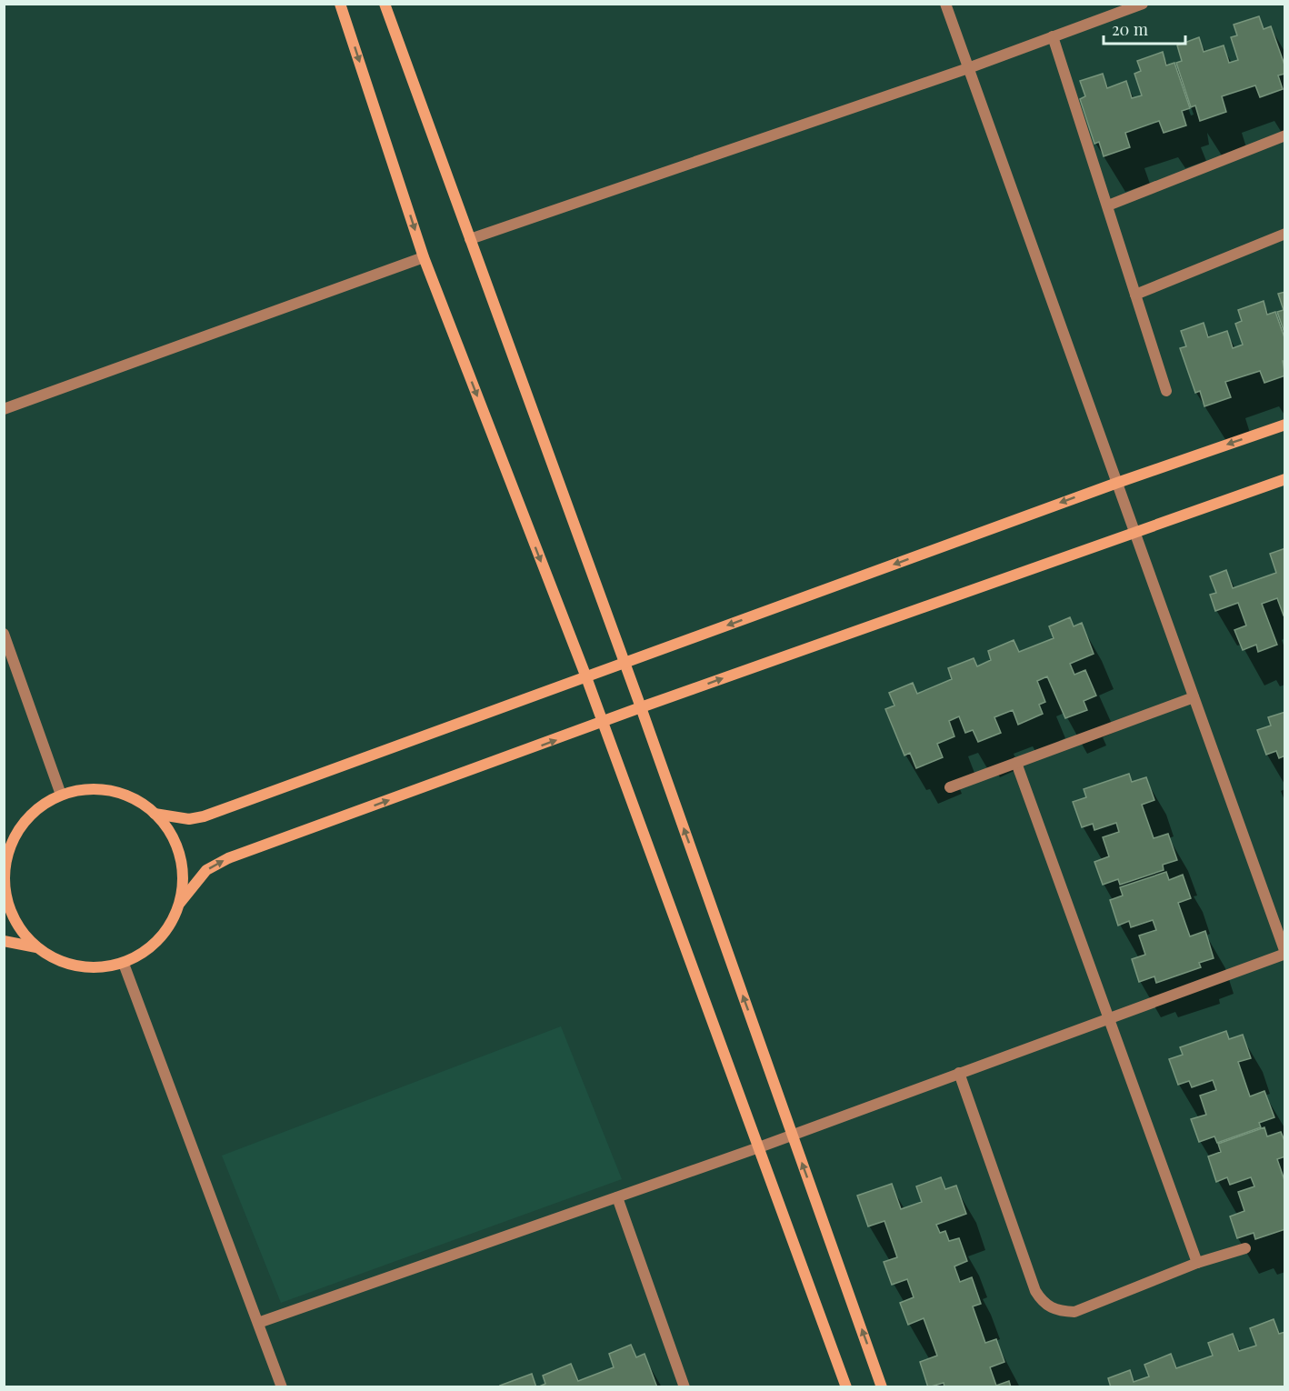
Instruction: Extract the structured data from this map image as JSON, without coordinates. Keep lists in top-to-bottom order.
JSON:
{
  "scale_bar": "20 m"
}
